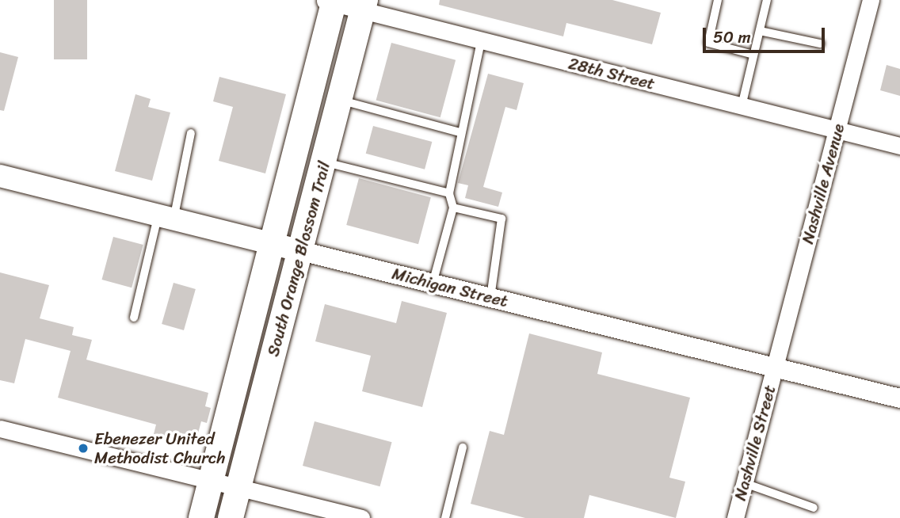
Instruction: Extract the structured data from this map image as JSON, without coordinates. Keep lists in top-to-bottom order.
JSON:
{
  "streets": {
    "main road": ["South Orange Blossom Trail", "Michigan Street"],
    "street": ["28th Street", "Nashville Avenue", "Nashville Street"]
  },
  "crossings": [
    ["28th Street", "Nashville Avenue"],
    ["28th Street", "South Orange Blossom Trail"],
    ["Nashville Avenue", "Michigan Street"],
    ["Nashville Avenue", "Nashville Street"],
    ["South Orange Blossom Trail", "Michigan Street"],
    ["Michigan Street", "Nashville Street"]
  ],
  "places": ["Ebenezer United Methodist Church"],
  "scale_bar": "50 m"
}
